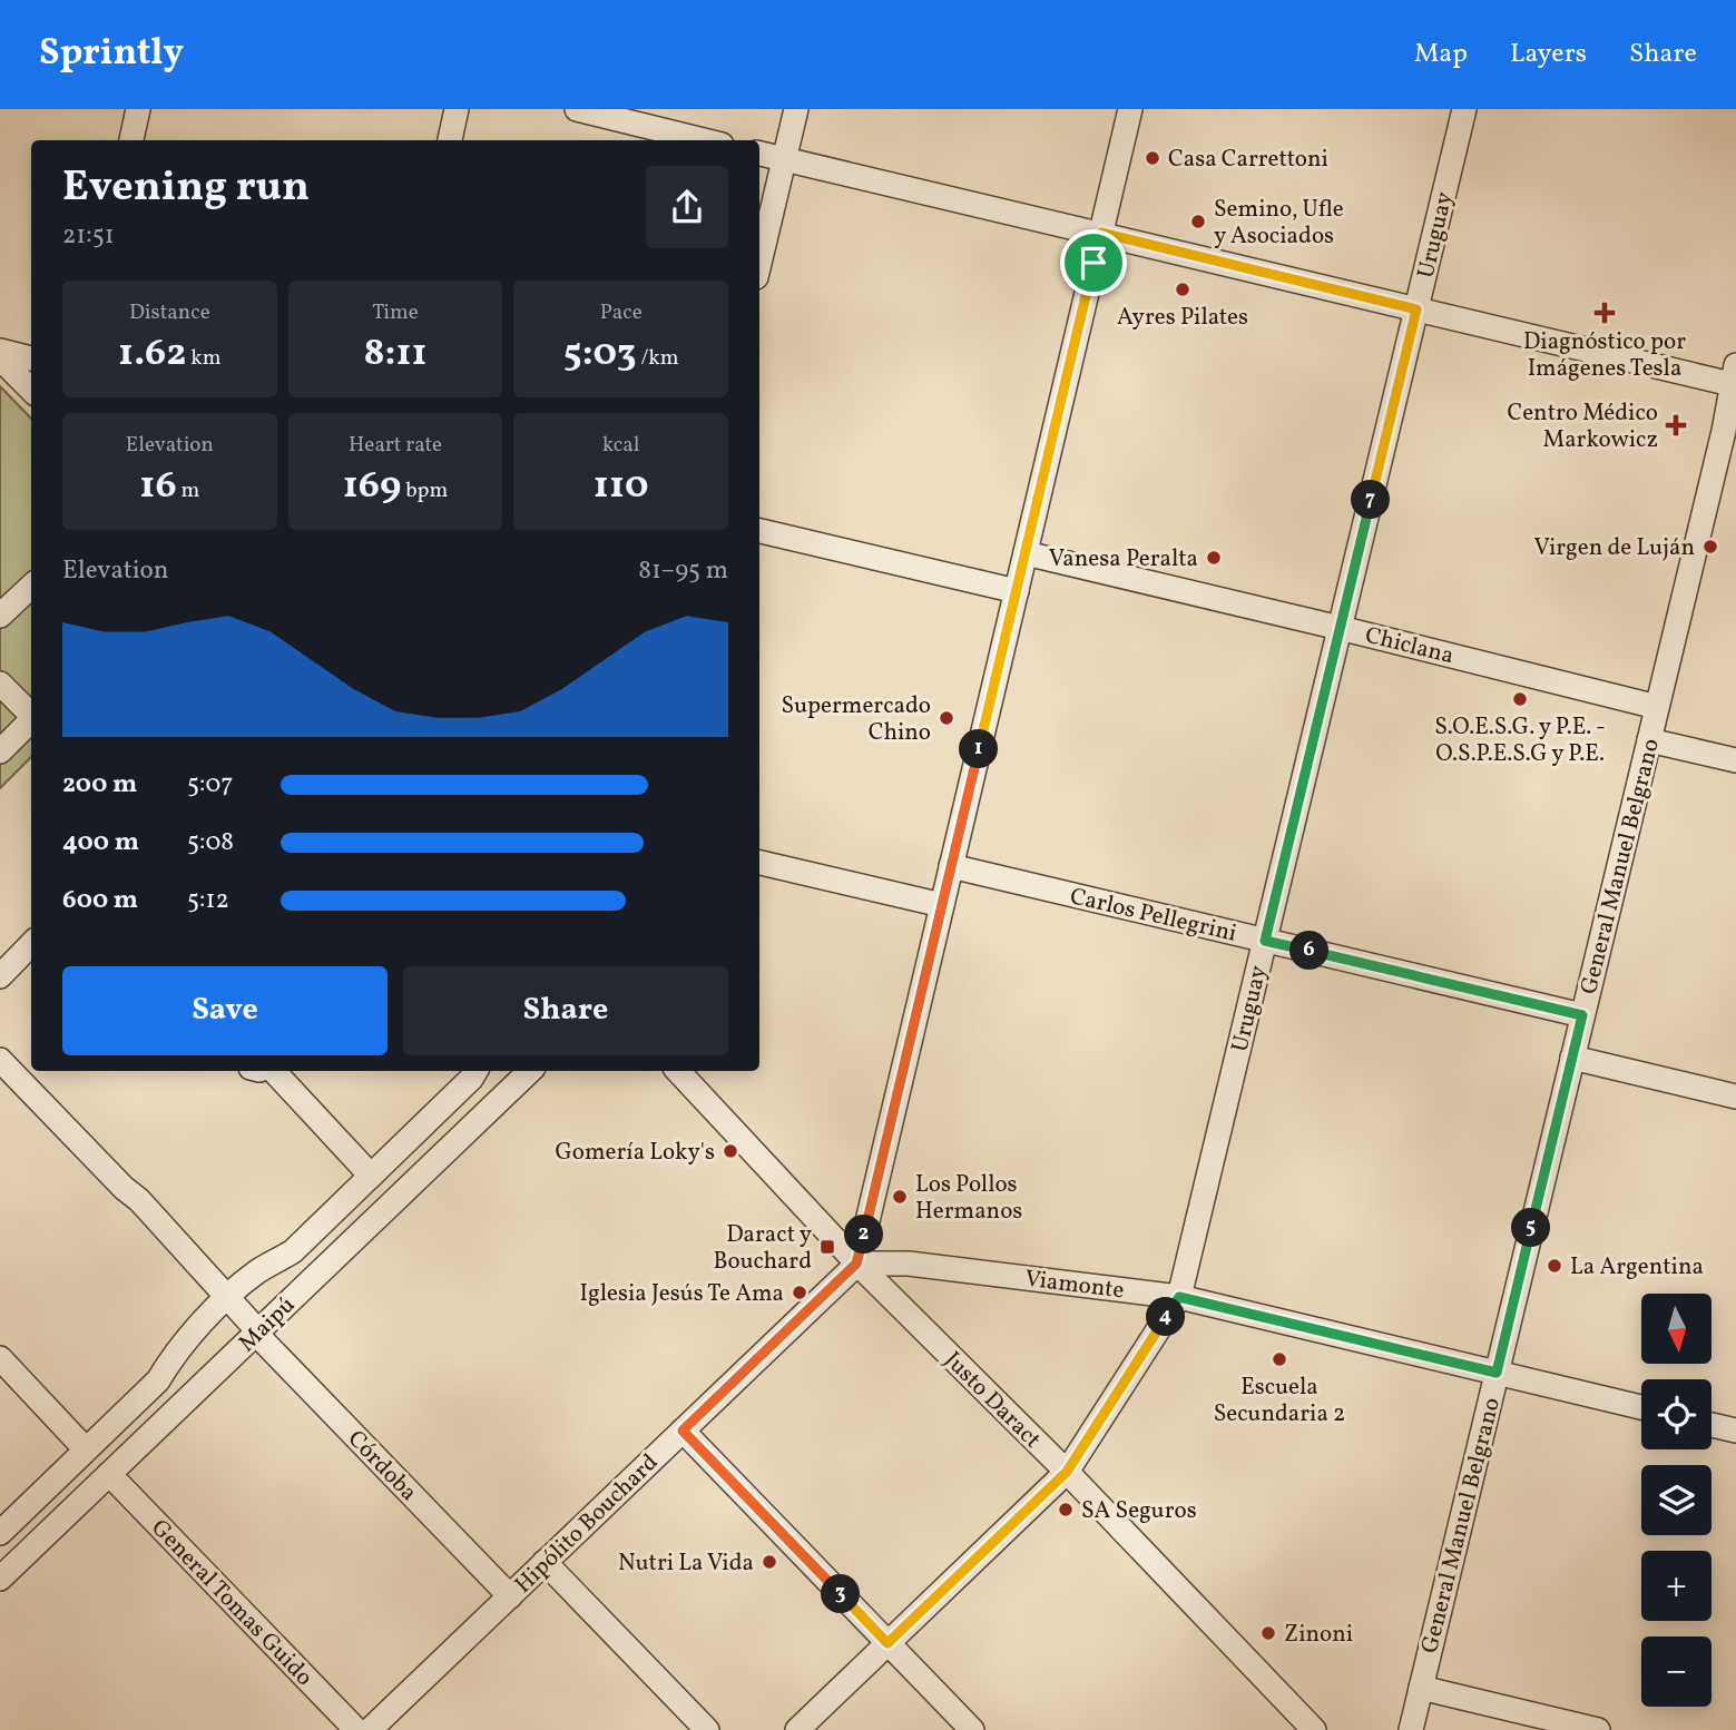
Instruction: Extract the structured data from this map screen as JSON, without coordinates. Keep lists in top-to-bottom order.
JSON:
{
  "streets": {
    "street": [
      "Uruguay",
      "Chiclana",
      "General Manuel Belgrano",
      "Carlos Pellegrini",
      "Viamonte",
      "Maipú",
      "Justo Daract",
      "Córdoba",
      "Hipólito Bouchard",
      "General Tomas Guido"
    ]
  },
  "crossings": [
    ["Uruguay", "Chiclana"],
    ["Uruguay", "Carlos Pellegrini"],
    ["Uruguay", "Viamonte"],
    ["Uruguay", "Justo Daract"],
    ["Chiclana", "General Manuel Belgrano"],
    ["General Manuel Belgrano", "Carlos Pellegrini"],
    ["General Manuel Belgrano", "Viamonte"],
    ["Viamonte", "Justo Daract"],
    ["Viamonte", "Hipólito Bouchard"],
    ["Maipú", "Córdoba"],
    ["Maipú", "General Tomas Guido"],
    ["Justo Daract", "Hipólito Bouchard"],
    ["Córdoba", "Hipólito Bouchard"]
  ],
  "places": {
    "other": [
      "Casa Carrettoni",
      "Semino, Ufle y Asociados",
      "Ayres Pilates",
      "Virgen de Luján",
      "Vanesa Peralta",
      "S.O.E.S.G. y P.E. - O.S.P.E.S.G y P.E.",
      "Supermercado Chino",
      "Gomería Loky's",
      "Los Pollos Hermanos",
      "La Argentina",
      "Iglesia Jesús Te Ama",
      "Escuela Secundaria 2",
      "SA Seguros",
      "Nutri La Vida",
      "Zinoni"
    ],
    "health": ["Diagnóstico por Imágenes Tesla", "Centro Médico Markowicz"],
    "transit": ["Daract y Bouchard"]
  },
  "north": "bottom",
  "page": {
    "header": "Sprintly",
    "nav": ["Map", "Layers", "Share"],
    "heading": ["Evening run", "21:51"],
    "stats": [
      ["Distance", "1.62 km"],
      ["Time", "8:11"],
      ["Pace", "5:03 /km"],
      ["Elevation", "16 m"],
      ["Heart rate", "169 bpm"],
      ["kcal", "110"]
    ],
    "pins": [
      "7",
      "1",
      "6",
      "5",
      "2",
      "4",
      "3"
    ],
    "chart": ["Elevation", "81–95 m"],
    "list": [
      {
        "name": "200 m",
        "note": "5:07"
      },
      {
        "name": "400 m",
        "note": "5:08"
      },
      {
        "name": "600 m",
        "note": "5:12"
      }
    ],
    "buttons": ["Save", "Share"],
    "map_buttons": ["+", "−"]
  }
}
